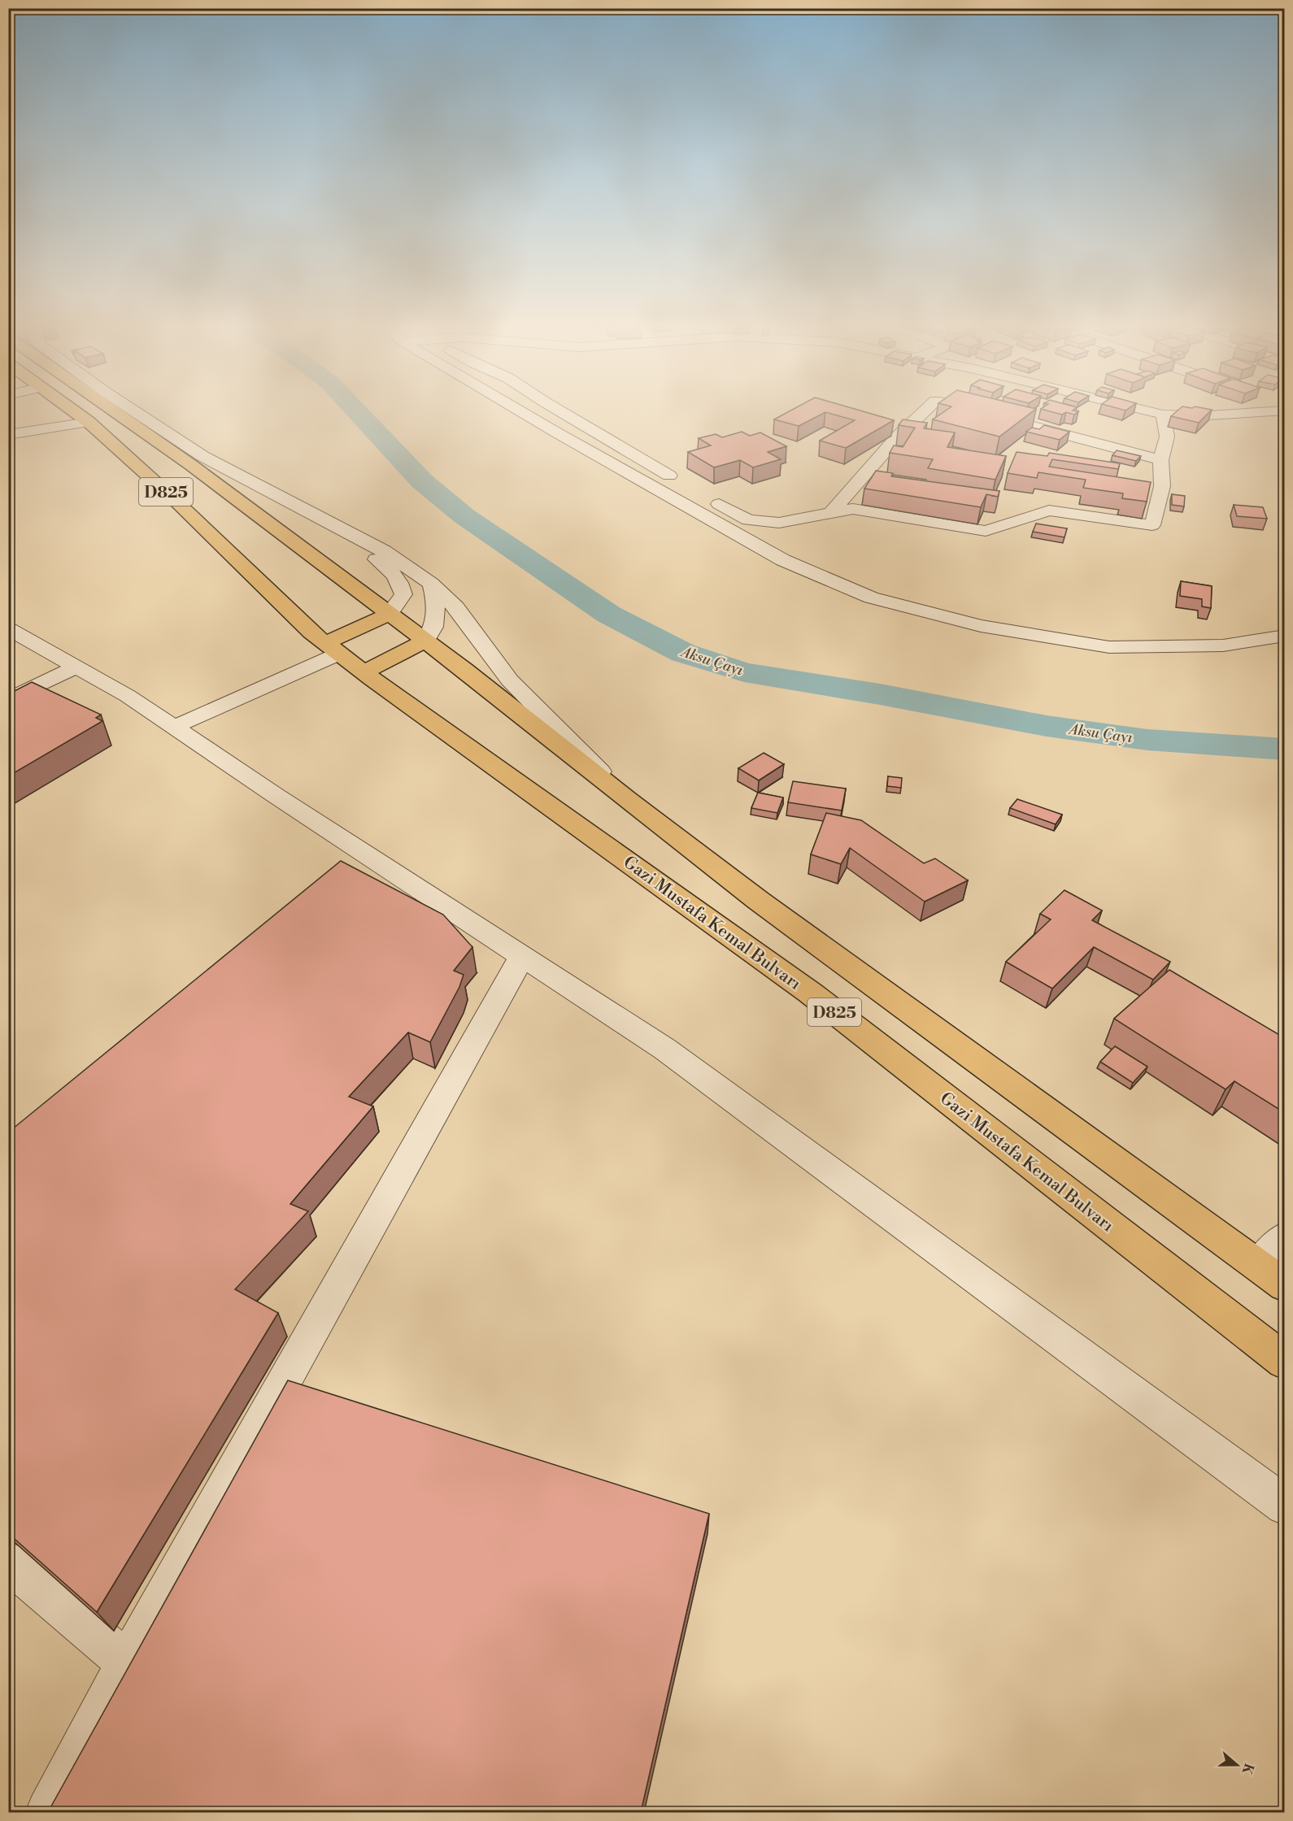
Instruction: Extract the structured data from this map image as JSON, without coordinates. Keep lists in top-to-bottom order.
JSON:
{
  "streets": {
    "highway": ["D825", "Gazi Mustafa Kemal Bulvarı"]
  },
  "crossings": [
    ["D825", "Gazi Mustafa Kemal Bulvarı"]
  ],
  "water": ["Aksu Çayı"],
  "north": "right"
}
